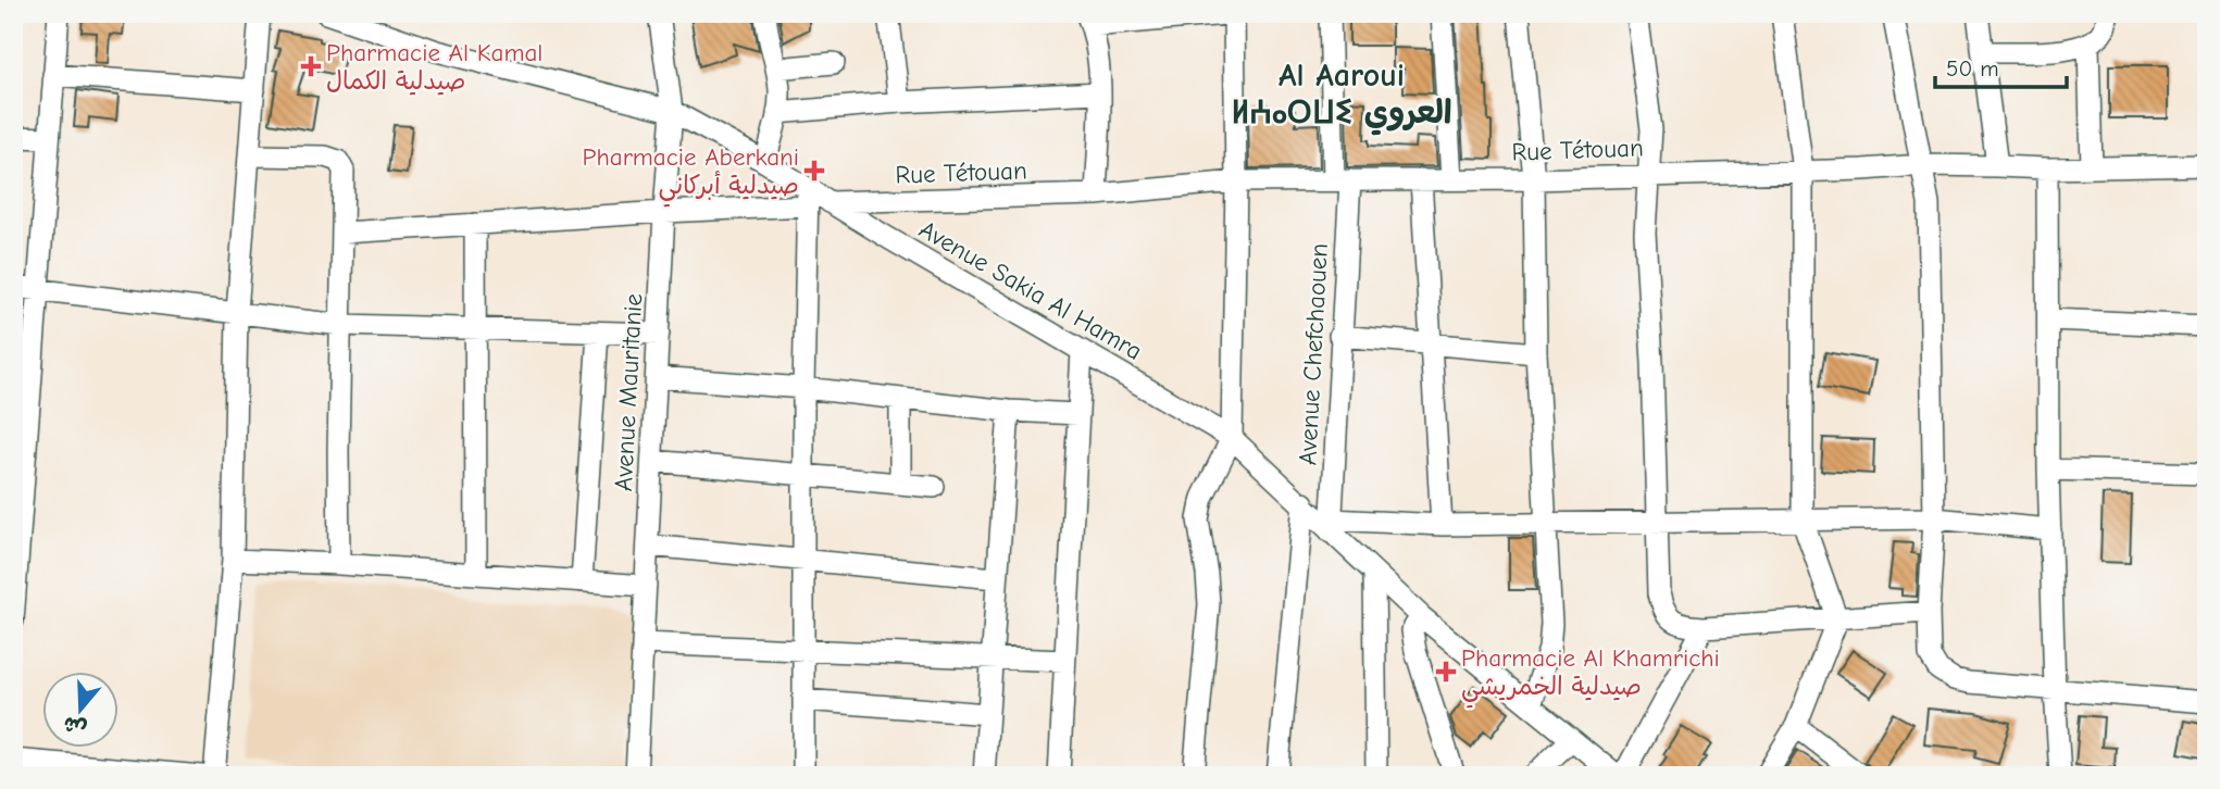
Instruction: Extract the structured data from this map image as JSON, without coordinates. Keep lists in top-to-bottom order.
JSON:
{
  "streets": {
    "street": [
      "Rue Tétouan",
      "Avenue Sakia Al Hamra",
      "Avenue Chefchaouen",
      "Avenue Mauritanie"
    ]
  },
  "crossings": [
    ["Rue Tétouan", "Avenue Sakia Al Hamra"],
    ["Rue Tétouan", "Avenue Chefchaouen"],
    ["Rue Tétouan", "Avenue Mauritanie"],
    ["Avenue Sakia Al Hamra", "Avenue Chefchaouen"],
    ["Avenue Sakia Al Hamra", "Avenue Mauritanie"]
  ],
  "districts": ["Al Aaroui ⵍⵄⴰⵔⵡⵉ العروي"],
  "places": {
    "health": ["Pharmacie Al Kamal صيدلية الكمال", "Pharmacie Aberkani صيدلية أبركاني", "Pharmacie Al Khamrichi صيدلية الخمريشي"]
  },
  "scale_bar": "50 m",
  "north": "bottom"
}
